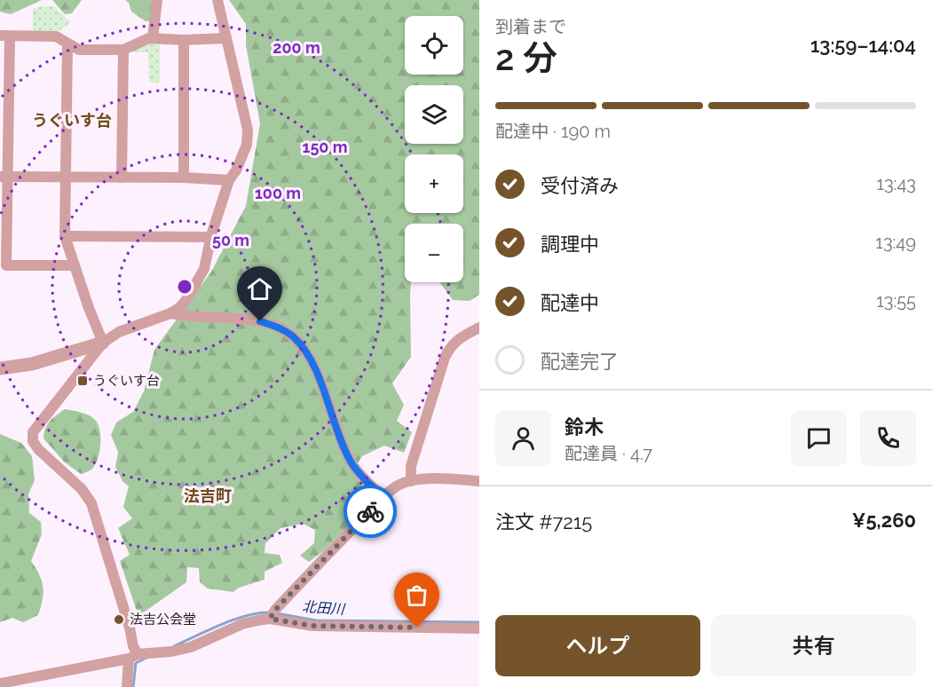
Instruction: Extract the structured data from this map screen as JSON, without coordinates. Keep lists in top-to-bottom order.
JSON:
{
  "districts": ["うぐいす台", "法吉町"],
  "water": ["北田川"],
  "places": {
    "transit": ["うぐいす台"],
    "other": ["法吉公会堂"]
  },
  "page": {
    "heading": ["2 分", "到着まで", "13:59–14:04"],
    "panel": [
      "鈴木",
      "配達員 · 4.7",
      "注文 #7215",
      "¥5,260"
    ],
    "map_buttons": ["+", "−"],
    "bar": "配達中 · 190 m",
    "list": [
      ["受付済み", "13:43"],
      ["調理中", "13:49"],
      ["配達中", "13:55"],
      "配達完了"
    ],
    "buttons": ["ヘルプ", "共有"]
  },
  "rings": [
    "200 m",
    "150 m",
    "100 m",
    "50 m"
  ]
}
